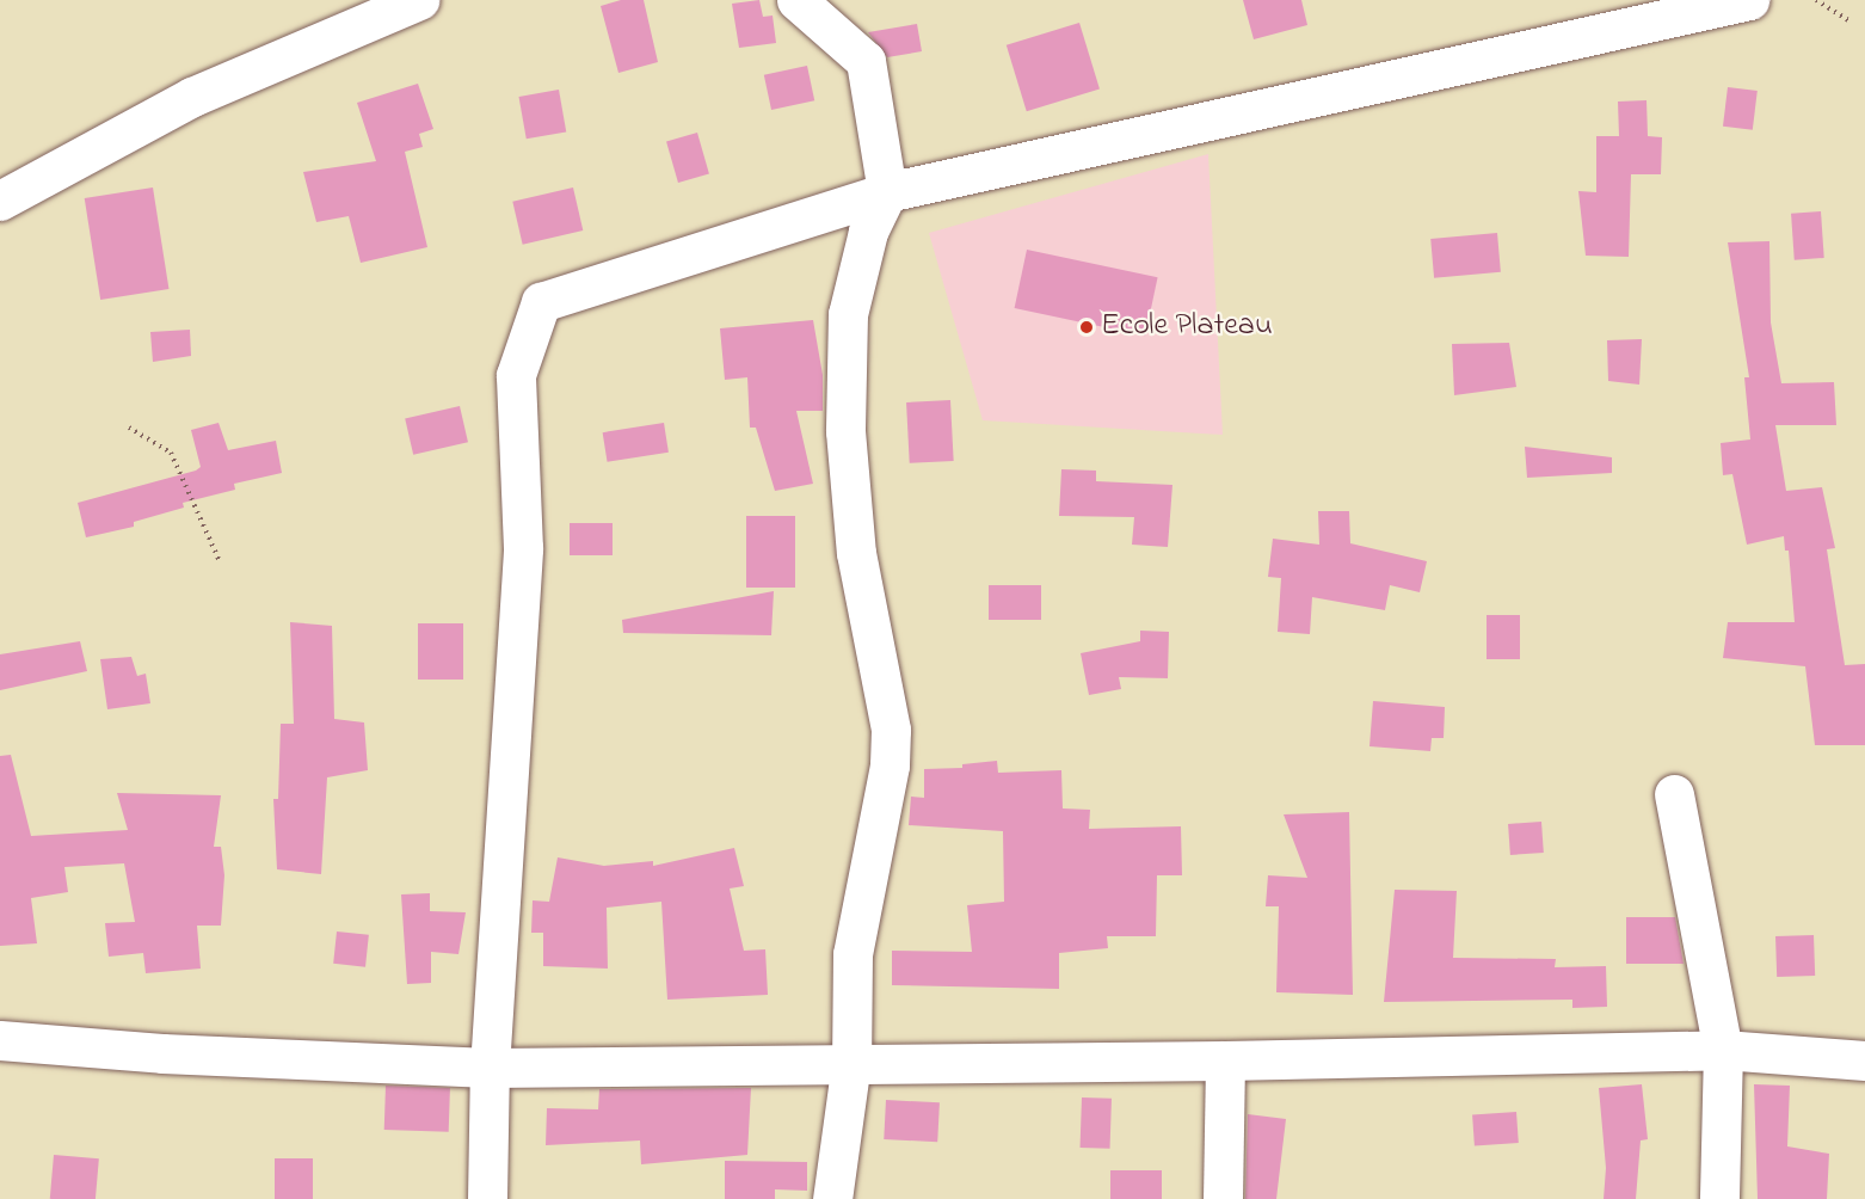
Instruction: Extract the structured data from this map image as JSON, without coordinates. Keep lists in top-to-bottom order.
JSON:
{
  "places": ["Ecole Plateau"]
}
